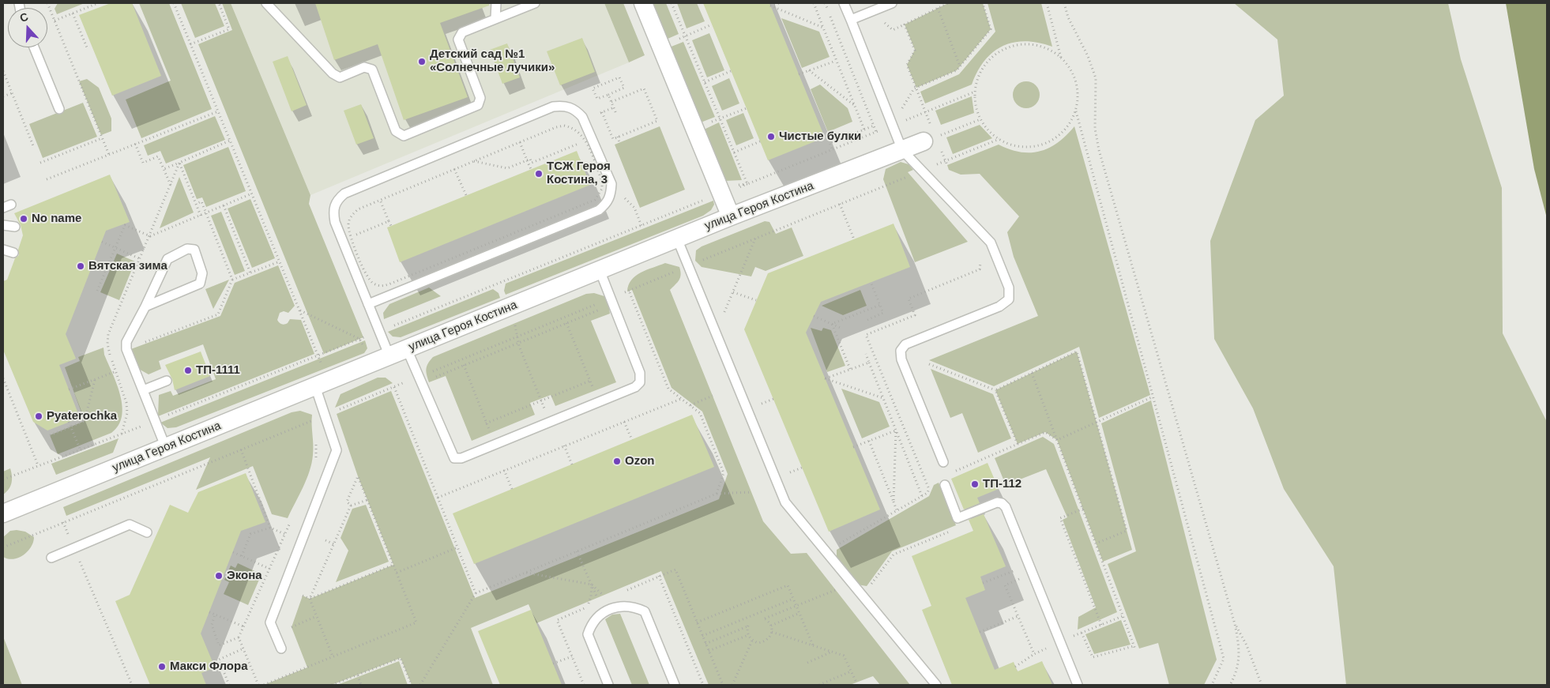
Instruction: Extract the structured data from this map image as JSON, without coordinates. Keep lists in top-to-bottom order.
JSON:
{
  "streets": {
    "street": ["улица Героя Костина"]
  },
  "places": [
    "Детский сад №1 «Солнечные лучики»",
    "Чистые булки",
    "ТСЖ Героя Костина, 3",
    "No name",
    "Вятская зима",
    "ТП-1111",
    "Pyaterochka",
    "Ozon",
    "ТП-112",
    "Экона",
    "Макси Флора"
  ],
  "north": "top"
}
